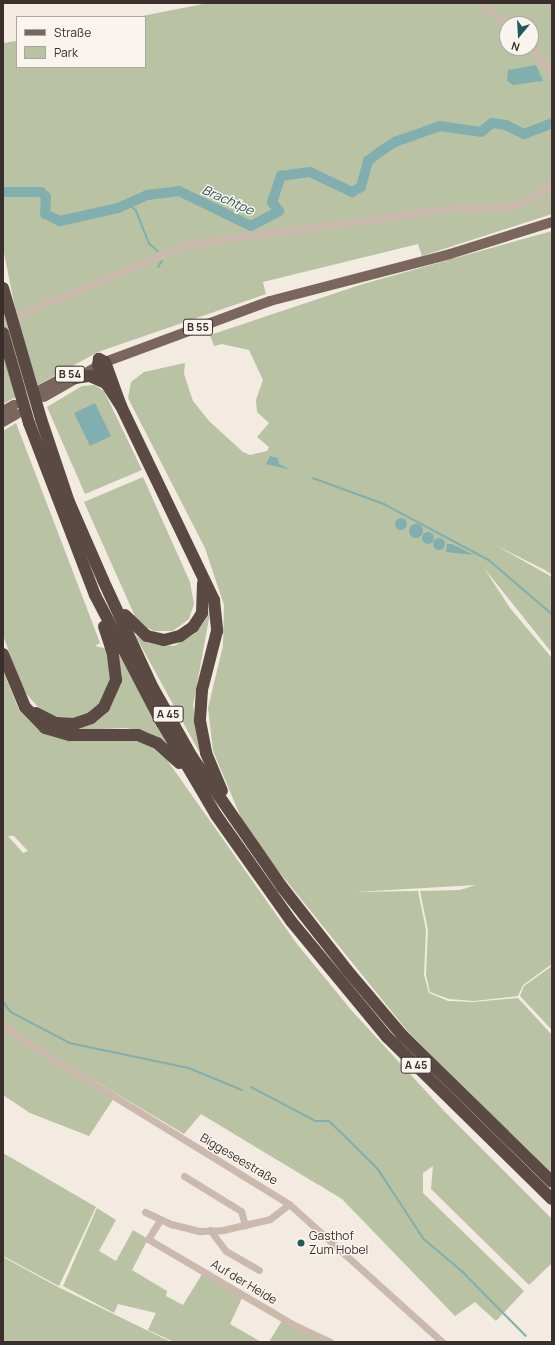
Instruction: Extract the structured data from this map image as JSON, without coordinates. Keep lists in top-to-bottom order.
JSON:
{
  "streets": {
    "highway": ["A 45"],
    "main road": ["B 55", "B 54"],
    "street": ["Biggeseestraße", "Auf der Heide"]
  },
  "crossings": [
    ["B 55", "B 54"]
  ],
  "water": ["Brachtpe"],
  "places": ["Gasthof Zum Hobel"],
  "legend": ["Straße", "Park"],
  "north": "bottom"
}
